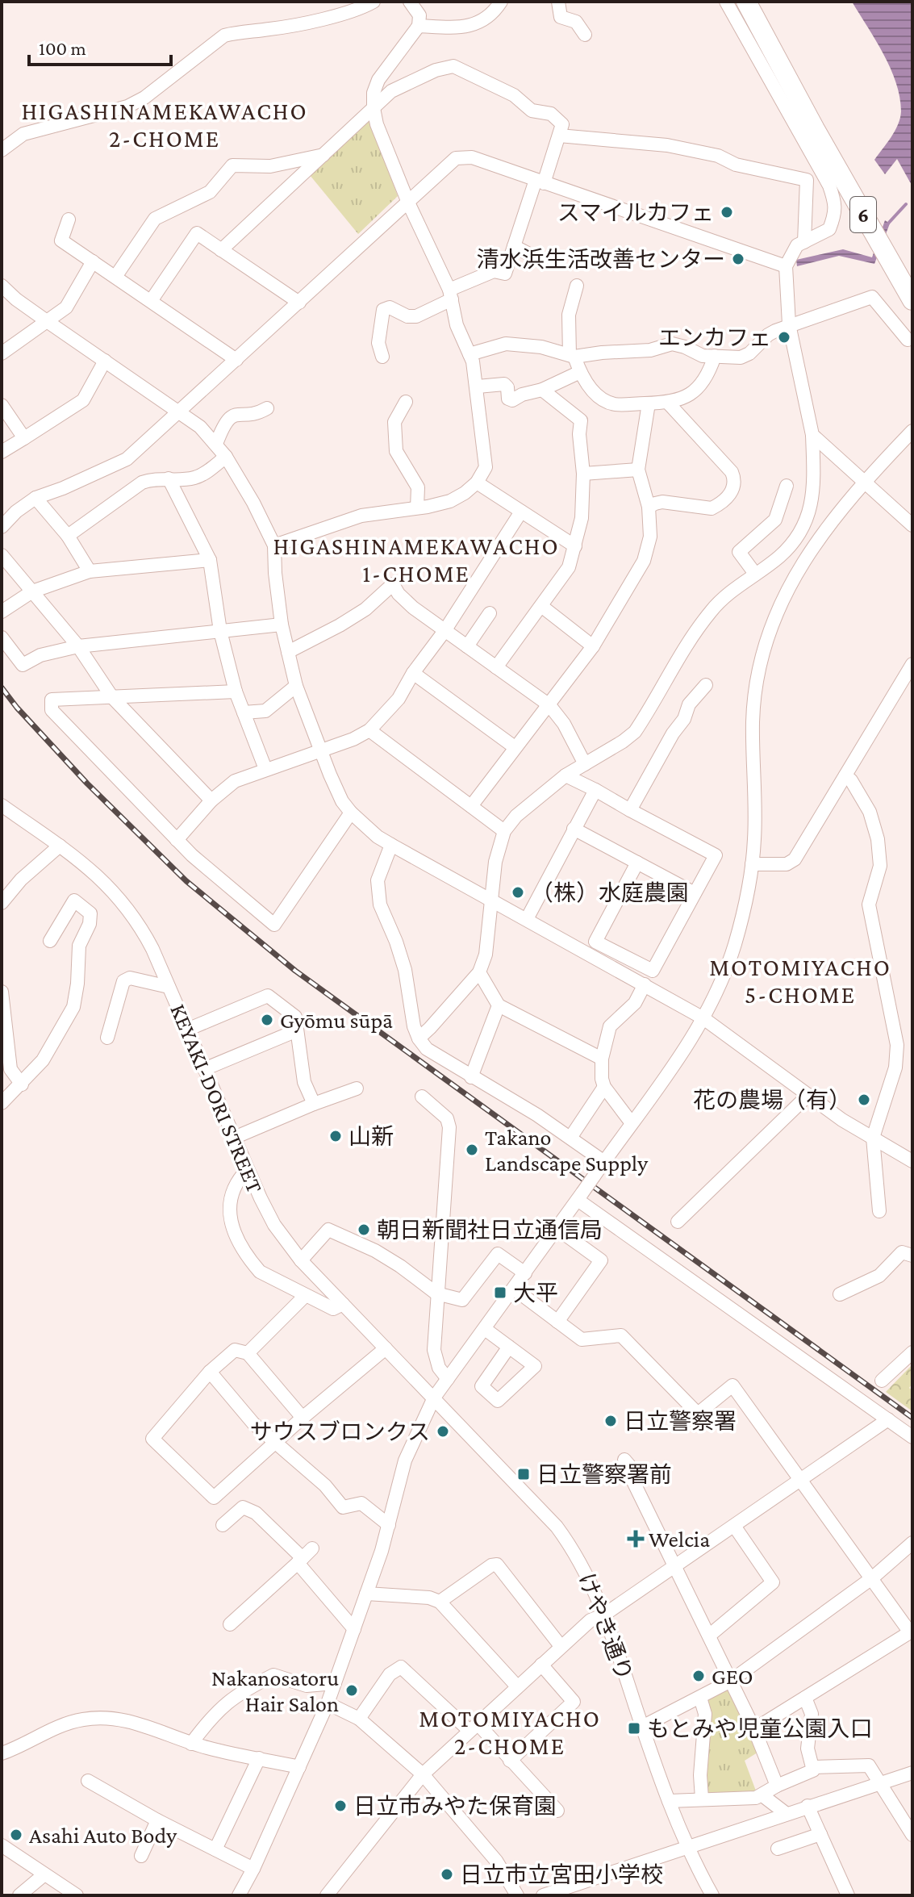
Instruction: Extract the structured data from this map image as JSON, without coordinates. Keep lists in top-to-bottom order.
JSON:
{
  "streets": {
    "highway": ["6"],
    "street": ["KEYAKI-DORI STREET", "けやき通り"]
  },
  "crossings": [
    ["KEYAKI-DORI STREET", "けやき通り"]
  ],
  "districts": [
    "HIGASHINAMEKAWACHO 2-CHOME",
    "HIGASHINAMEKAWACHO 1-CHOME",
    "MOTOMIYACHO 5-CHOME",
    "MOTOMIYACHO 2-CHOME"
  ],
  "places": {
    "other": [
      "スマイルカフェ",
      "清水浜生活改善センター",
      "エンカフェ",
      "（株）水庭農園",
      "Gyōmu sūpā",
      "花の農場（有）",
      "山新",
      "Takano Landscape Supply",
      "朝日新聞社日立通信局",
      "日立警察署",
      "サウスブロンクス",
      "GEO",
      "Nakanosatoru Hair Salon",
      "日立市みやた保育園",
      "Asahi Auto Body",
      "日立市立宮田小学校"
    ],
    "transit": ["大平", "日立警察署前", "もとみや児童公園入口"],
    "health": ["Welcia"]
  },
  "scale_bar": "100 m"
}
